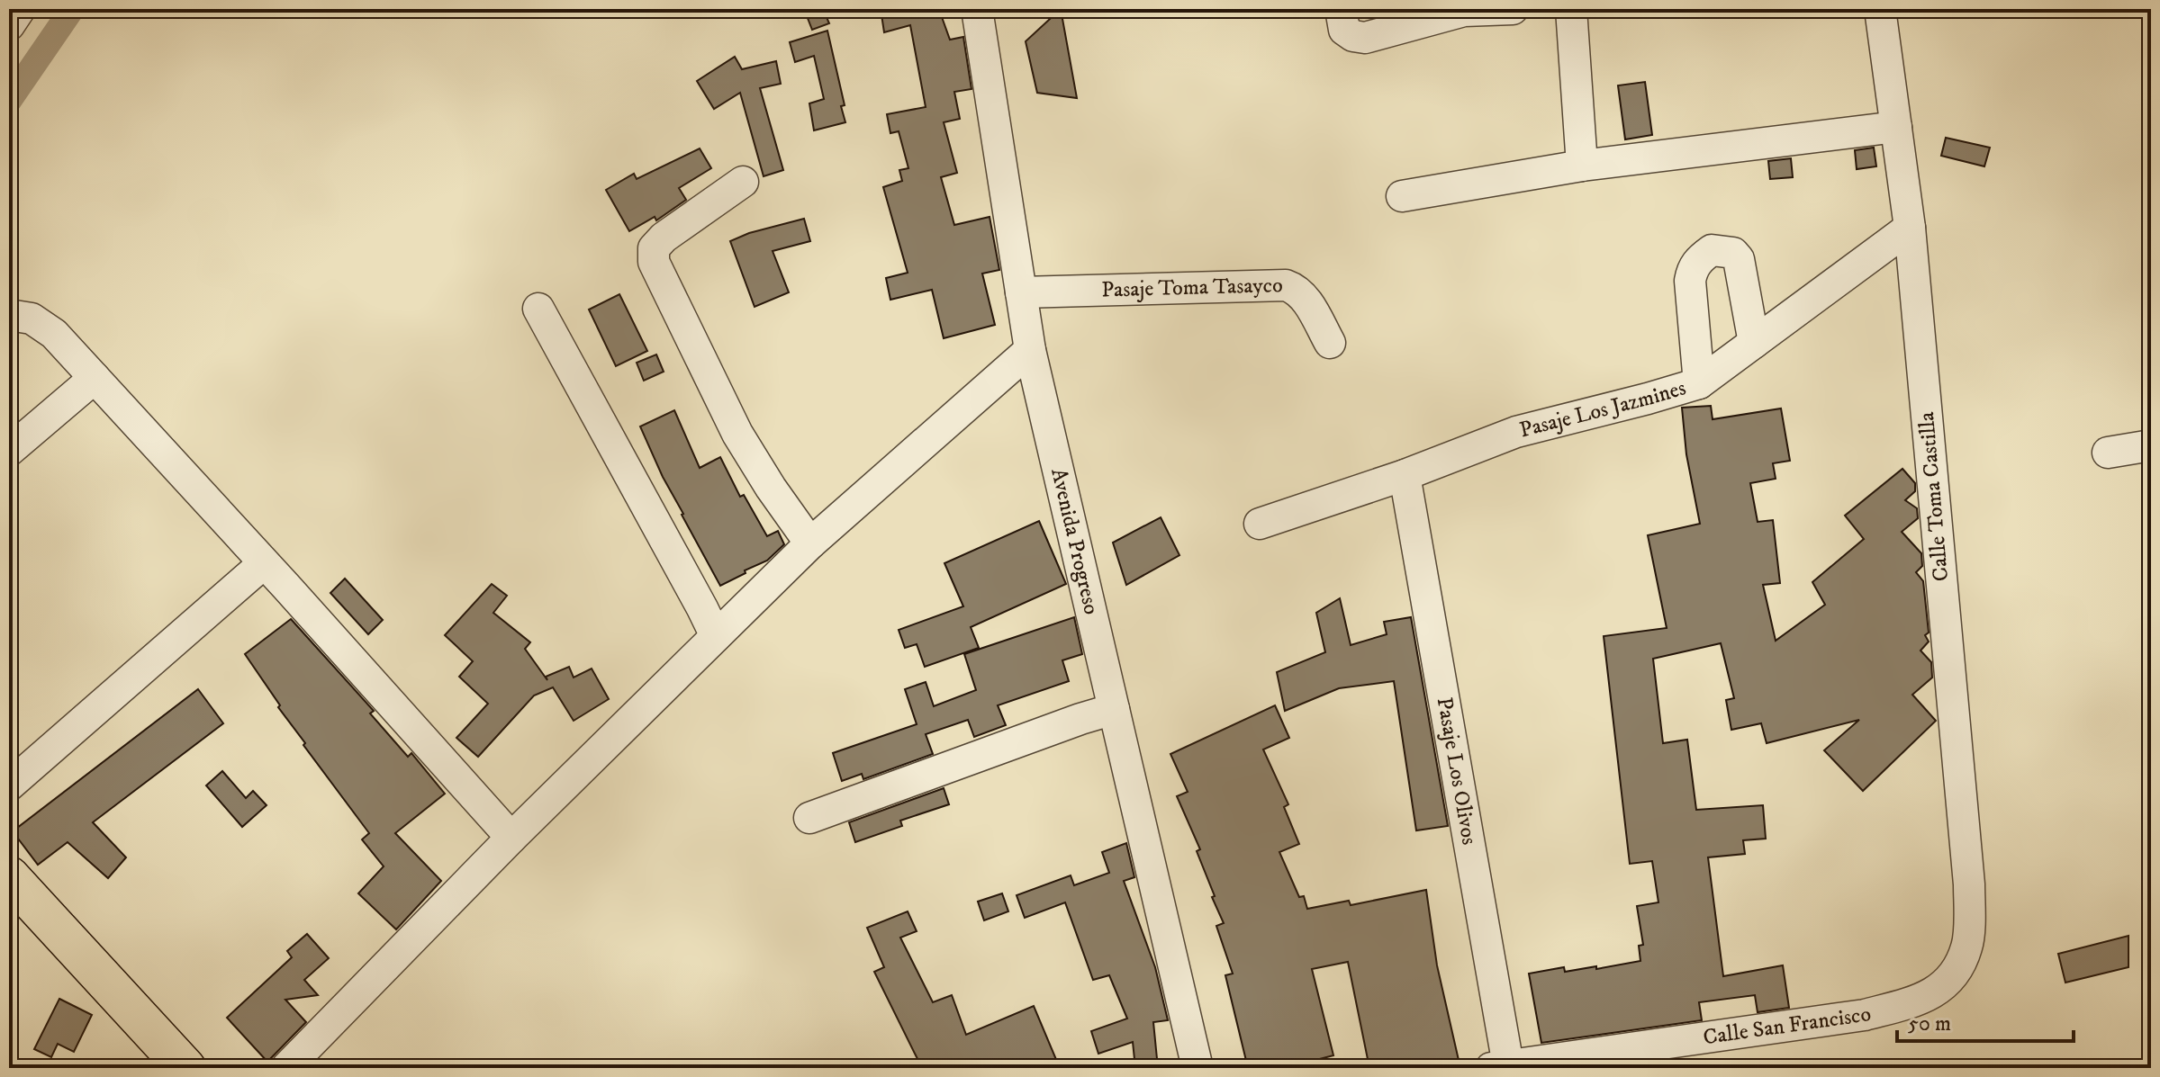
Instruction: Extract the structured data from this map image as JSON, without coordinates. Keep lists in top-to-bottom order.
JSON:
{
  "streets": {
    "street": [
      "Pasaje Toma Tasayco",
      "Pasaje Los Jazmines",
      "Calle Toma Castilla",
      "Avenida Progreso",
      "Pasaje Los Olivos",
      "Calle San Francisco"
    ]
  },
  "crossings": [
    ["Pasaje Toma Tasayco", "Avenida Progreso"],
    ["Pasaje Los Jazmines", "Calle Toma Castilla"],
    ["Pasaje Los Jazmines", "Pasaje Los Olivos"],
    ["Calle Toma Castilla", "Calle San Francisco"],
    ["Pasaje Los Olivos", "Calle San Francisco"]
  ],
  "scale_bar": "50 m"
}
